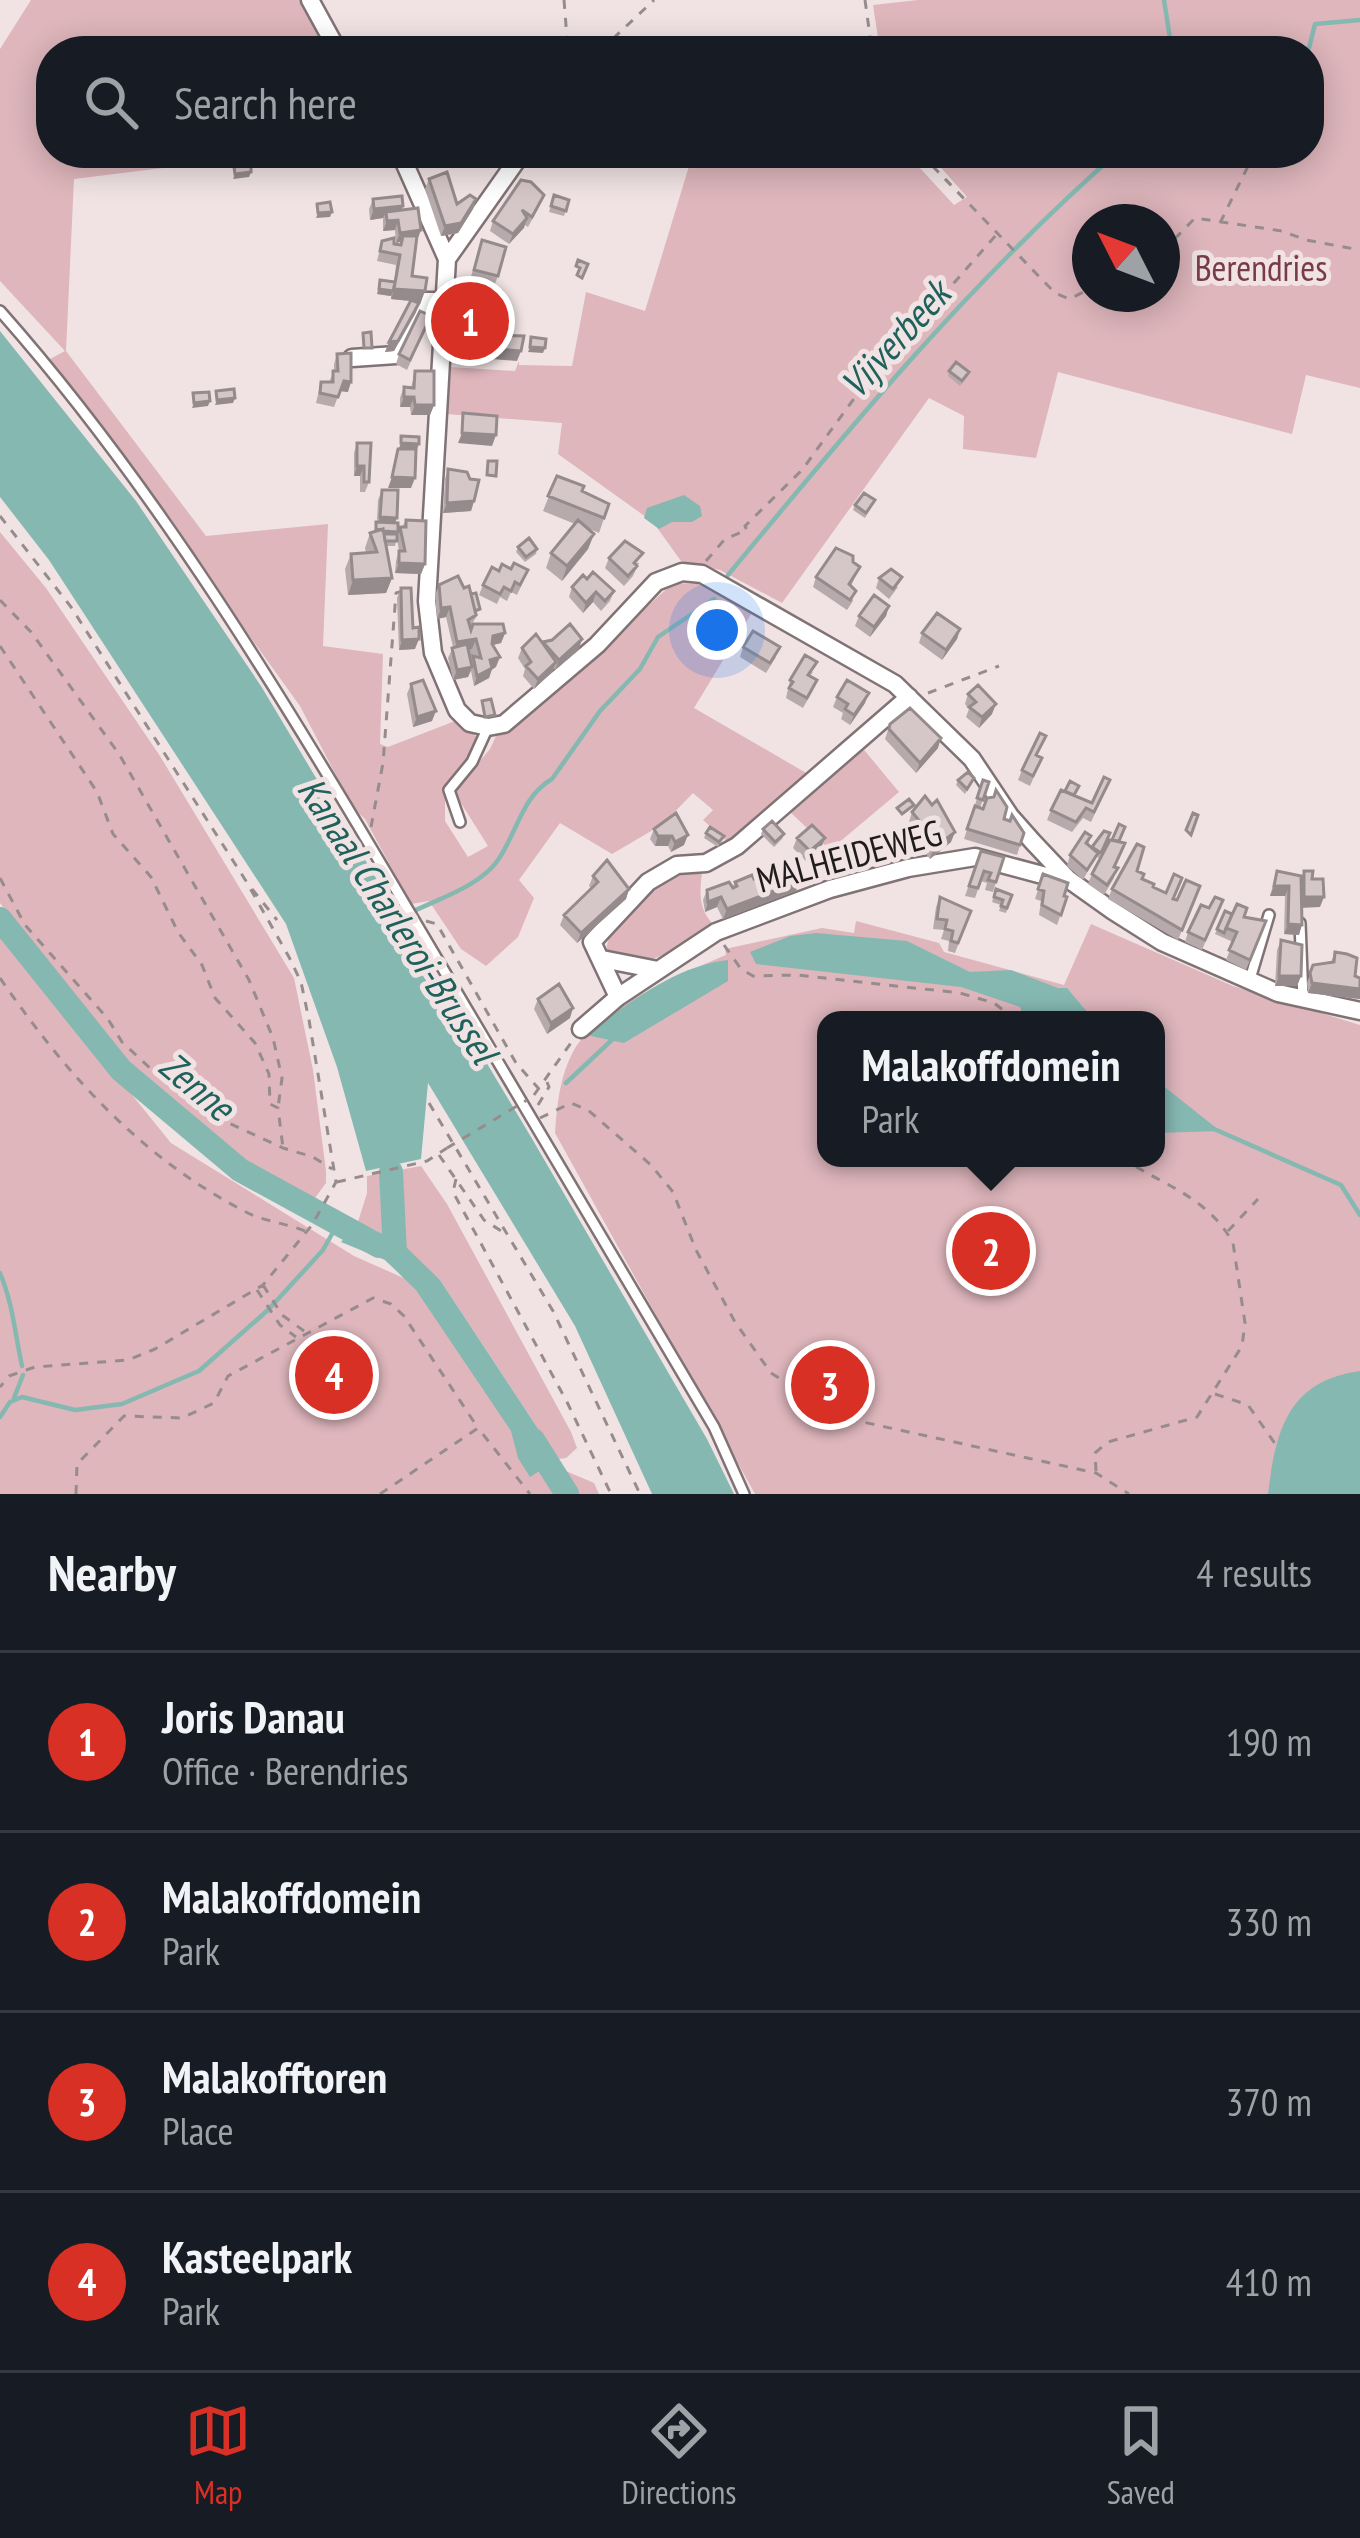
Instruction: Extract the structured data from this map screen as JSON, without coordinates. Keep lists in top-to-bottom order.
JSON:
{
  "streets": {
    "street": ["MALHEIDEWEG"]
  },
  "water": ["Vijverbeek", "Kanaal Charleroi-Brussel", "Zenne"],
  "parks": ["Berendries"],
  "north": "top left",
  "page": {
    "search": "Search here",
    "pins": [
      "1",
      "2",
      "4",
      "3"
    ],
    "popup": ["Malakoffdomein", "Park"],
    "heading": ["Nearby", "4 results"],
    "list": [
      {
        "mark": "1",
        "name": "Joris Danau",
        "note": "Office · Berendries",
        "value": "190 m"
      },
      {
        "mark": "2",
        "name": "Malakoffdomein",
        "note": "Park",
        "value": "330 m"
      },
      {
        "mark": "3",
        "name": "Malakofftoren",
        "note": "Place",
        "value": "370 m"
      },
      {
        "mark": "4",
        "name": "Kasteelpark",
        "note": "Park",
        "value": "410 m"
      }
    ],
    "nav": ["Map", "Directions", "Saved"]
  }
}
